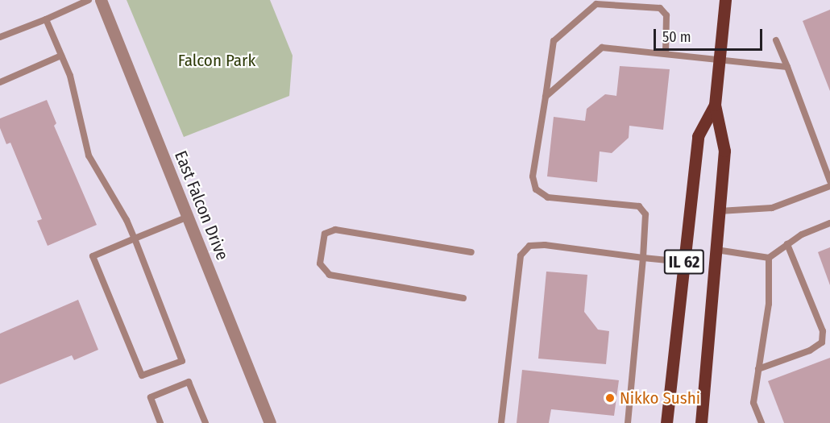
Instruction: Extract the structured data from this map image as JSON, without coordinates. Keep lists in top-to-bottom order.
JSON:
{
  "streets": {
    "main road": ["IL 62"],
    "street": ["East Falcon Drive"]
  },
  "parks": ["Falcon Park"],
  "places": ["Nikko Sushi"],
  "scale_bar": "50 m"
}
